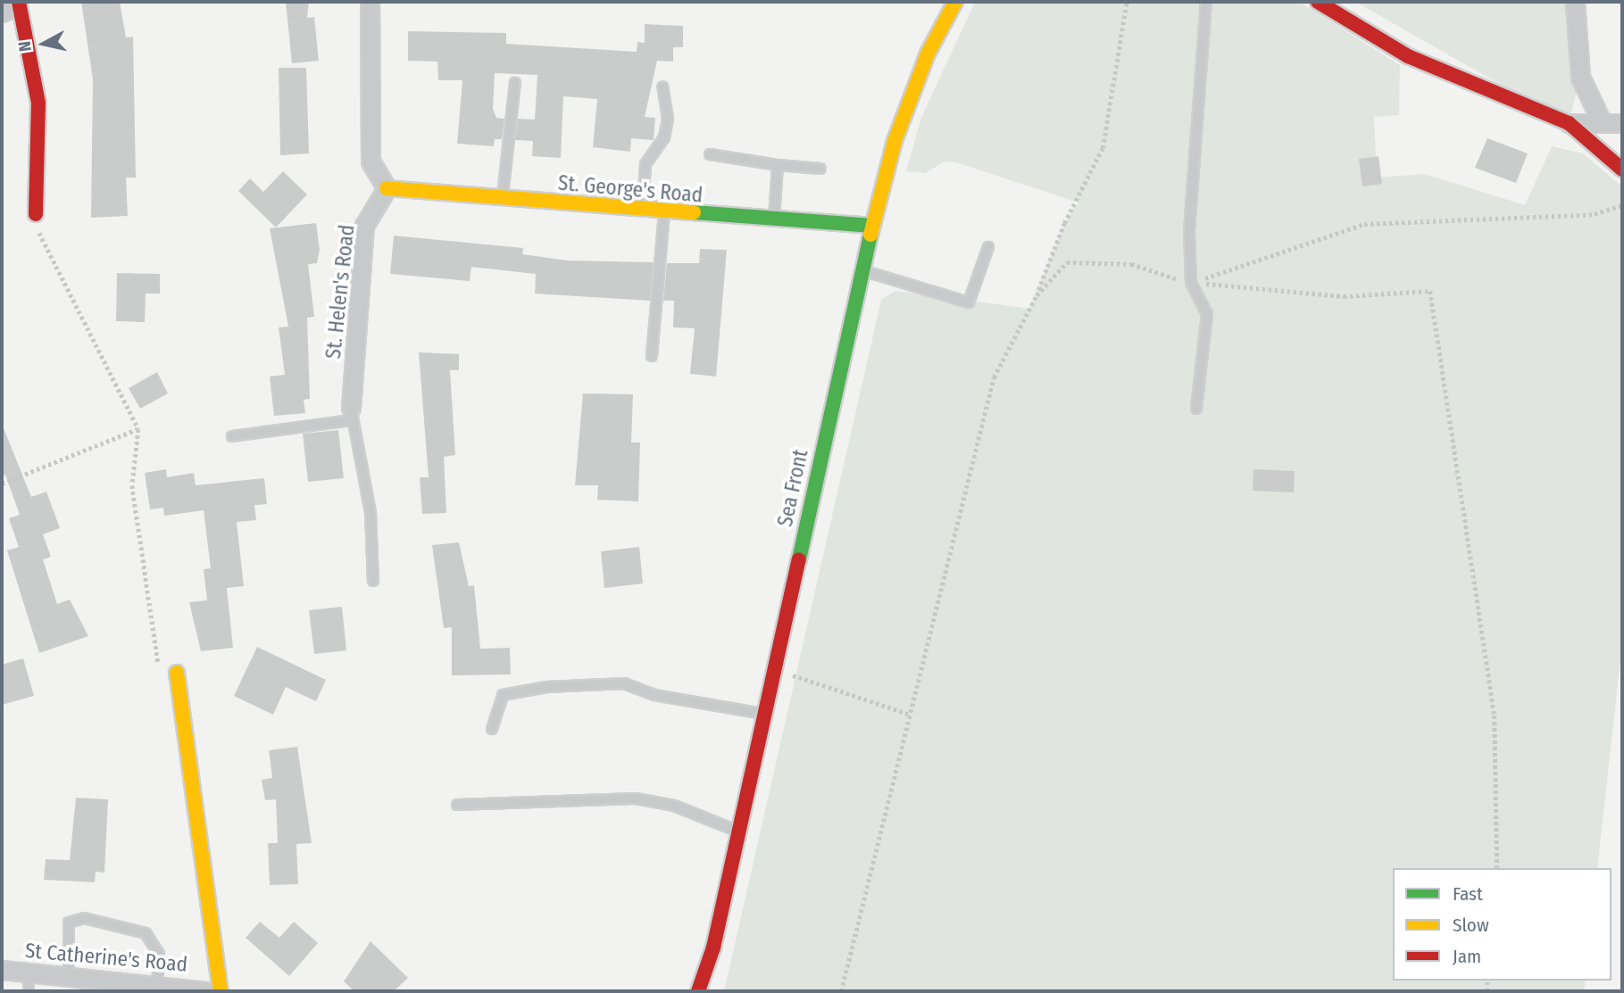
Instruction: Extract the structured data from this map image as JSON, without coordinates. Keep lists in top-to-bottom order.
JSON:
{
  "streets": {
    "street": [
      "St. George's Road",
      "St. Helen's Road",
      "Sea Front",
      "St Catherine's Road"
    ]
  },
  "crossings": [
    ["St. George's Road", "St. Helen's Road"],
    ["St. George's Road", "Sea Front"]
  ],
  "legend": ["Fast", "Slow", "Jam"],
  "north": "left"
}
